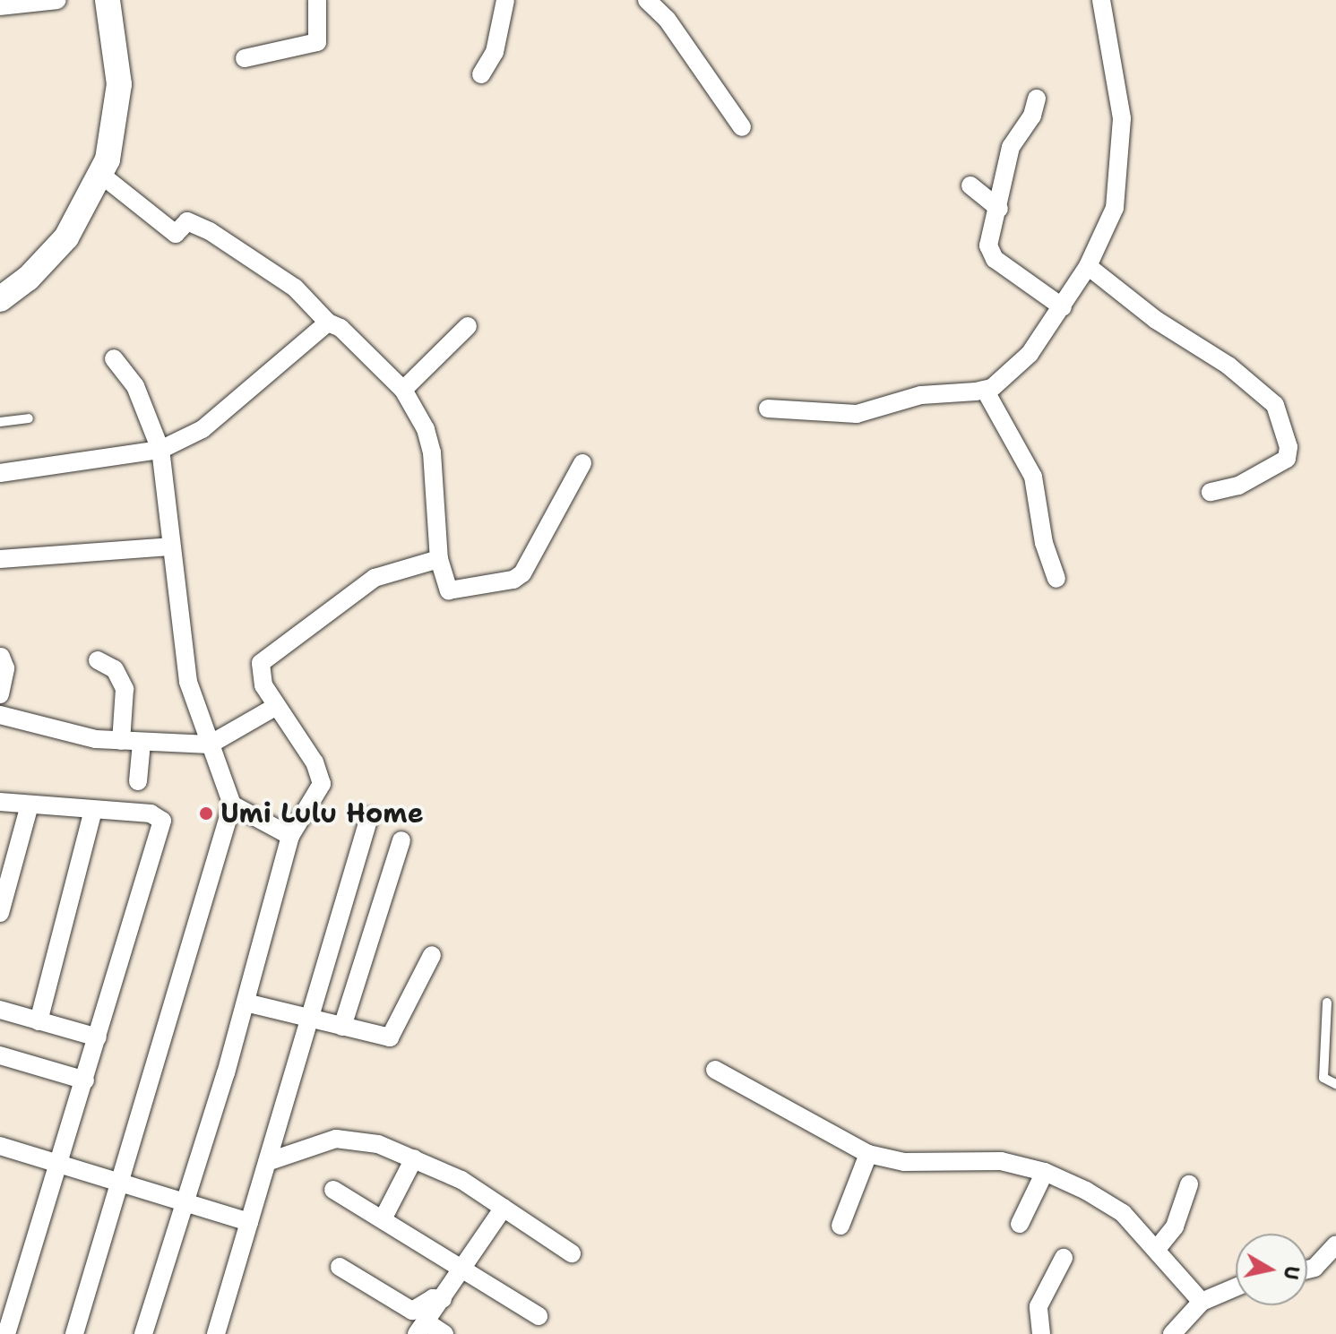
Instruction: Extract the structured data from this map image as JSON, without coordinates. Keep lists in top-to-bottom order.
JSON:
{
  "places": ["Umi Lulu Home"],
  "north": "right"
}
